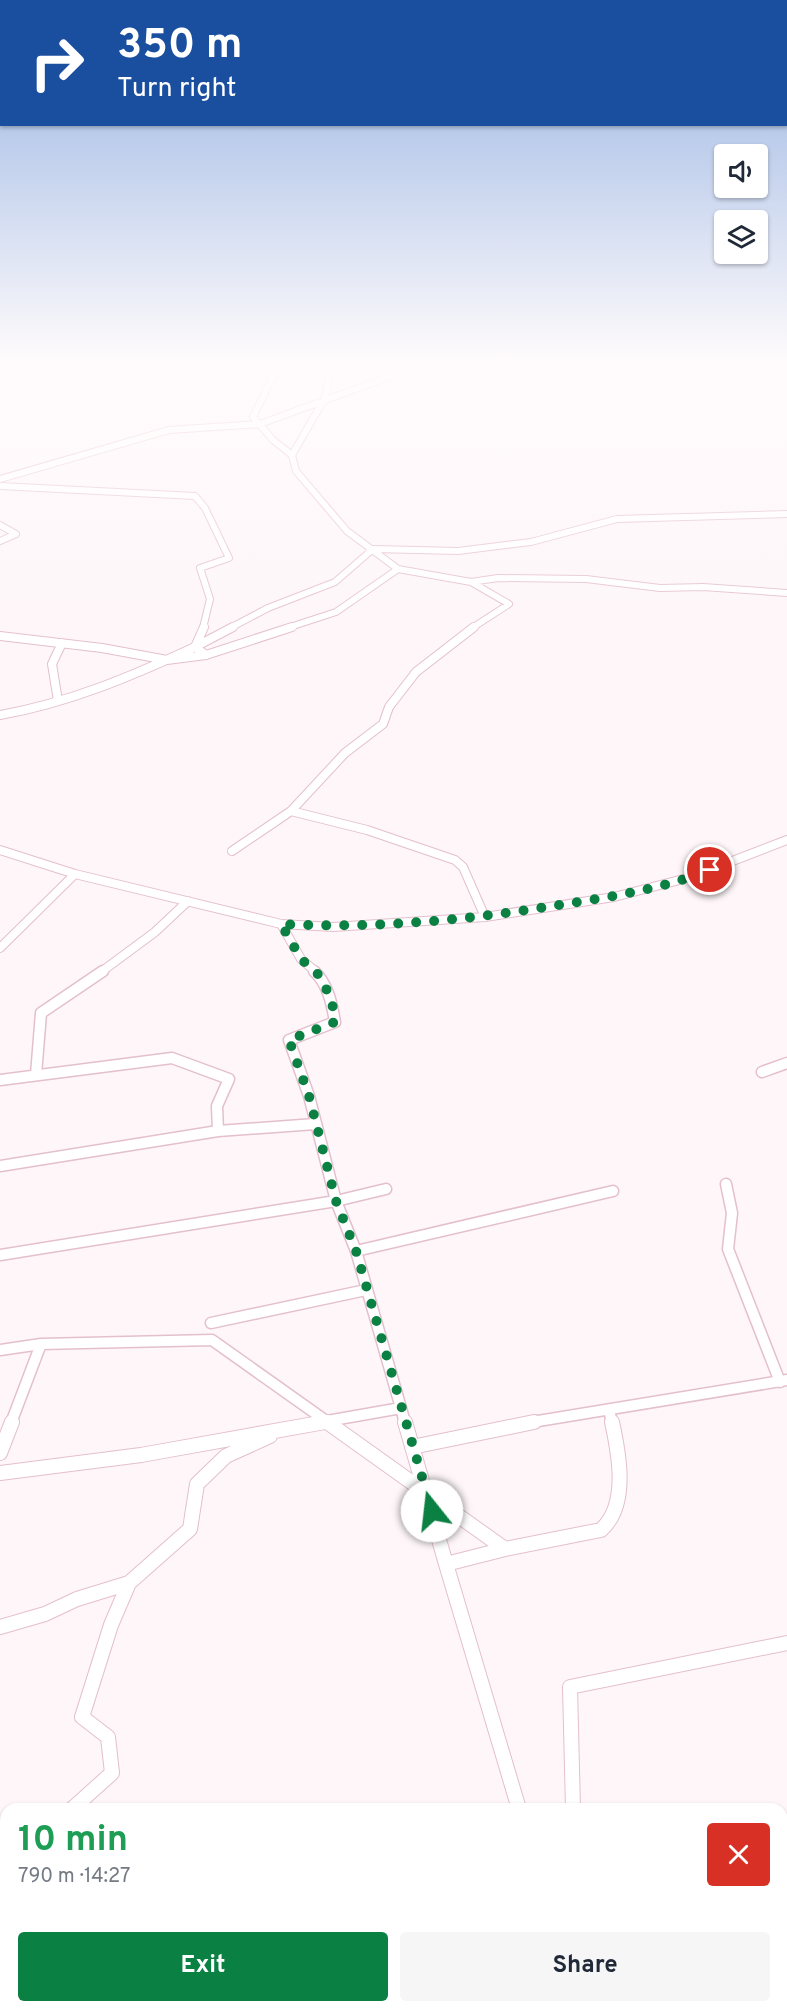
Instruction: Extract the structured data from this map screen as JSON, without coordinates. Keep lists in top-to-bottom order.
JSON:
{
  "page": {
    "turn": ["350 m", "Turn right"],
    "heading": ["10 min", "790 m · 14:27"],
    "buttons": ["Exit", "Share"]
  }
}
